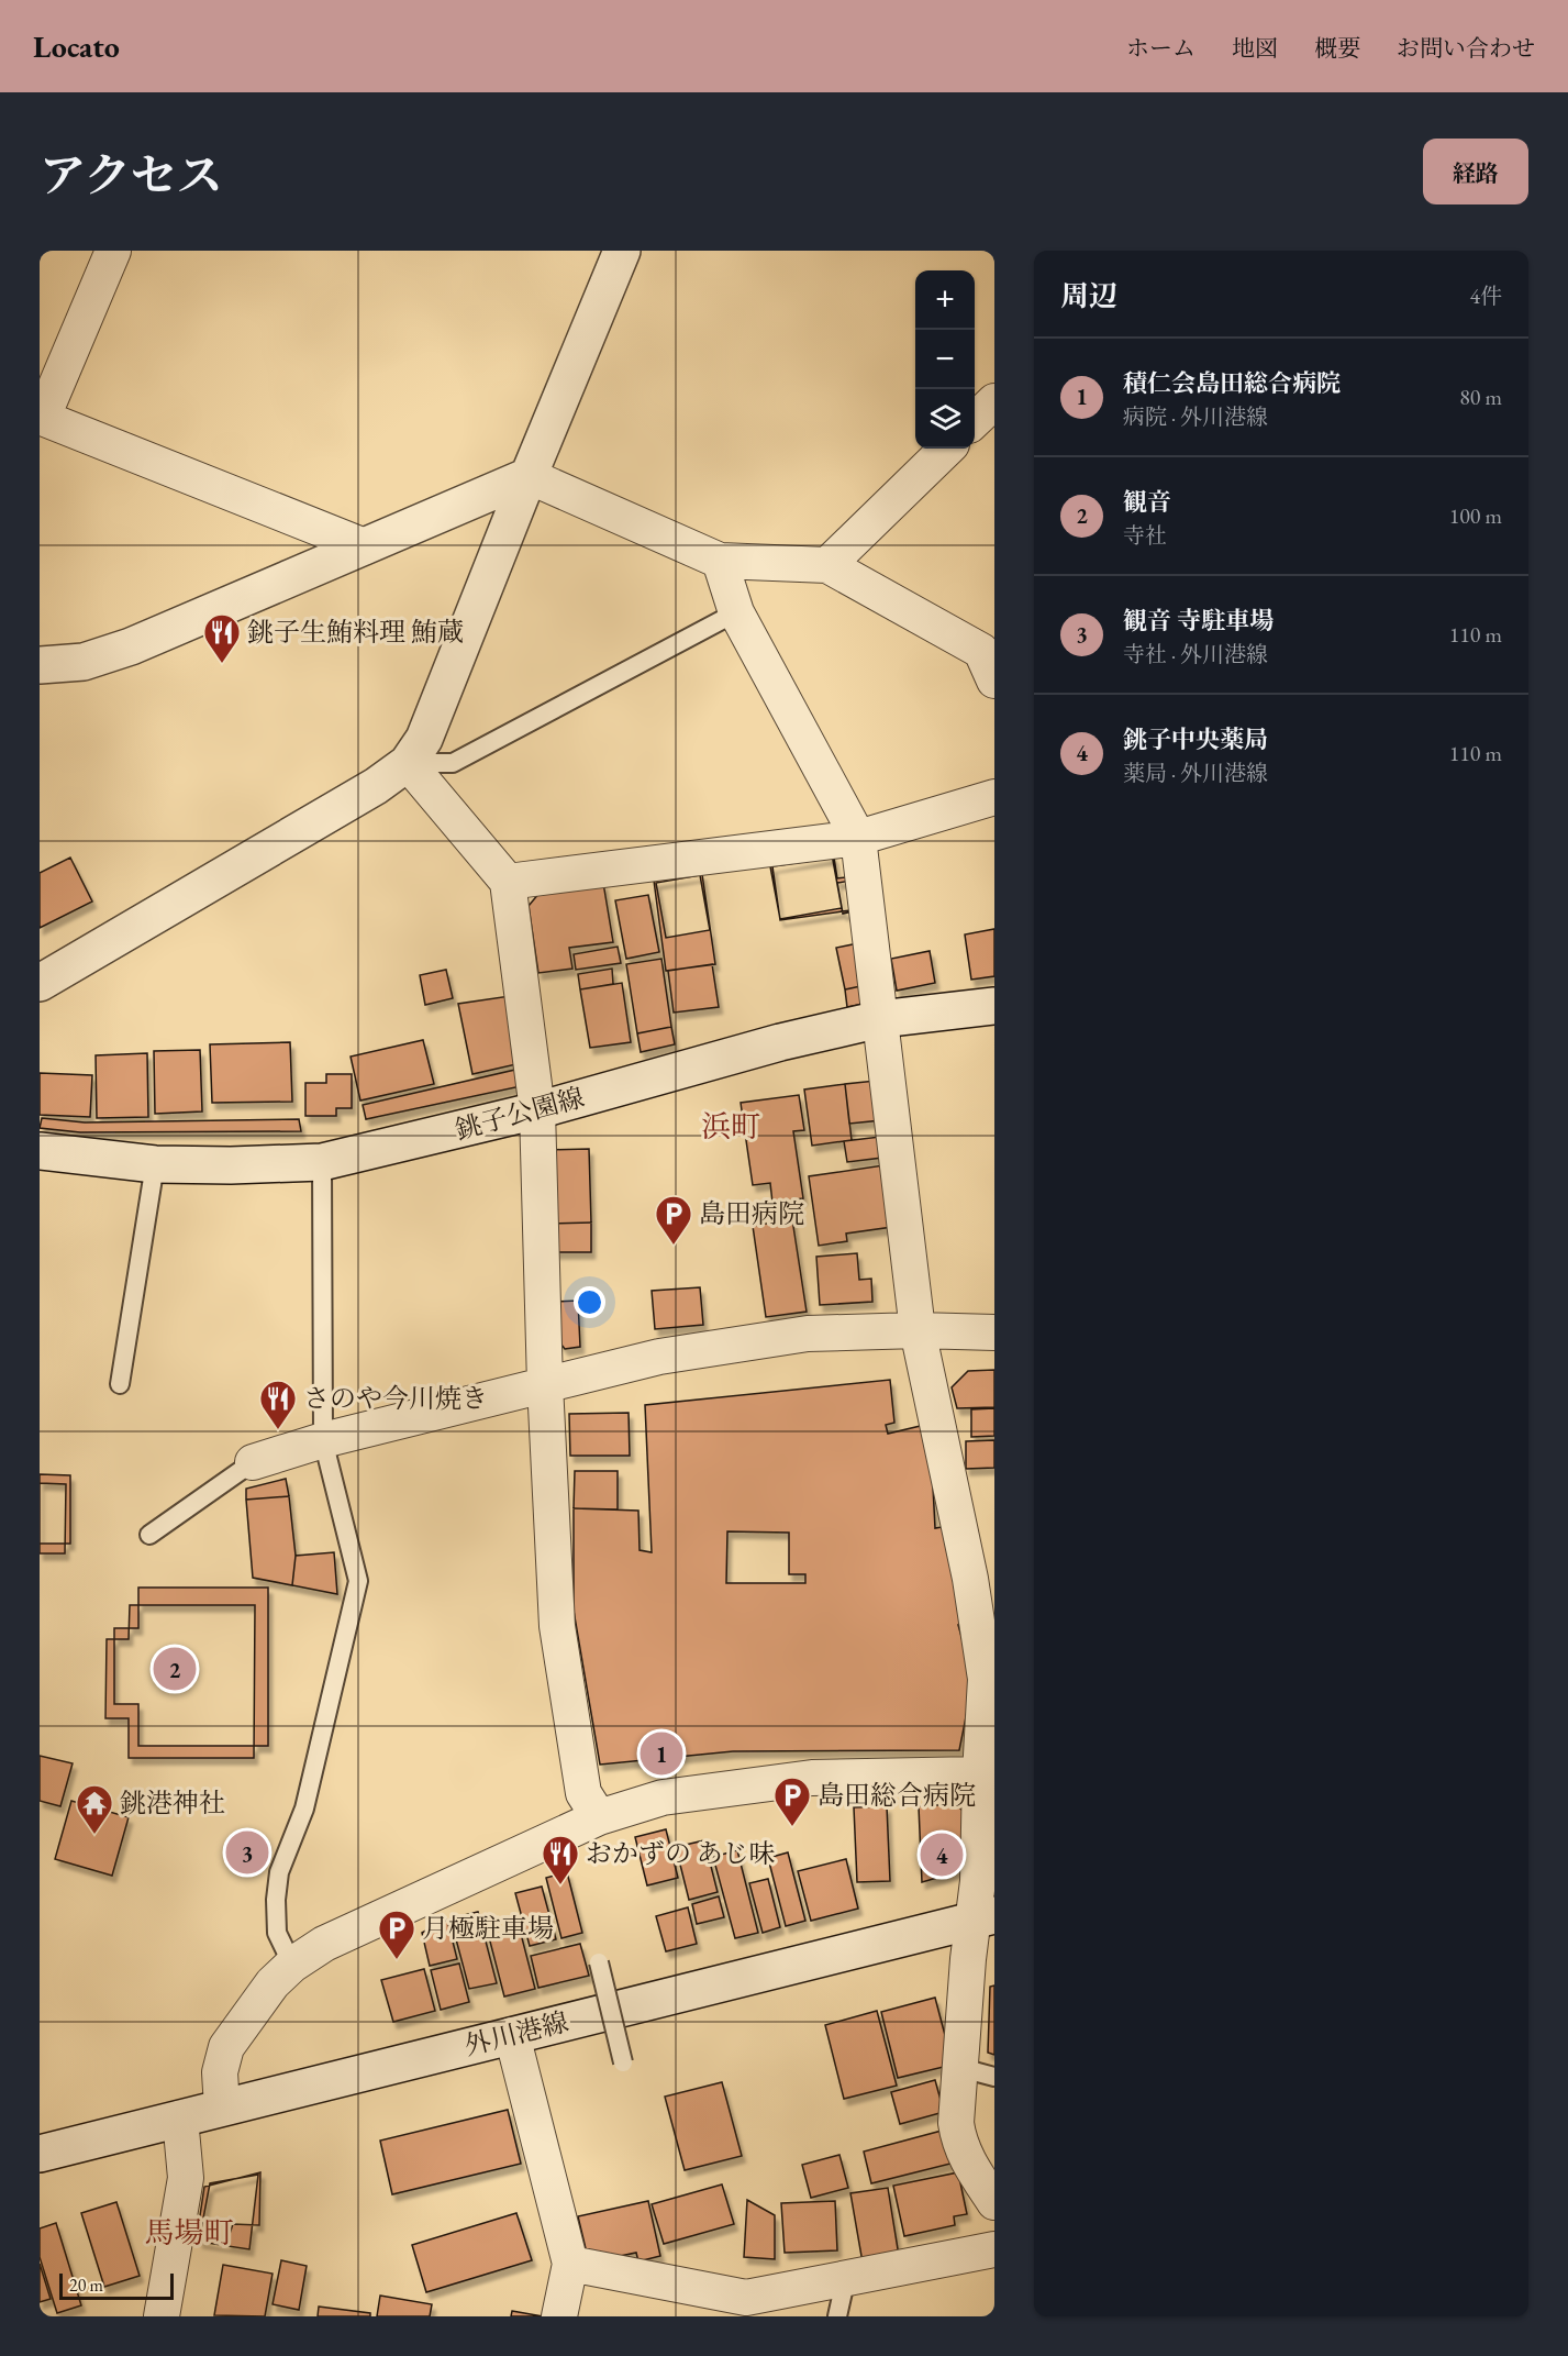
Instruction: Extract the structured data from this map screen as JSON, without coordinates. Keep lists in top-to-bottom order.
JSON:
{
  "streets": {
    "main road": ["銚子公園線", "外川港線"]
  },
  "districts": ["浜町", "馬場町"],
  "places": {
    "restaurant": ["銚子生鮪料理 鮪蔵", "さのや今川焼き", "おかずの あじ味"],
    "parking": ["島田病院", "島田総合病院", "月極駐車場"],
    "temple": ["銚港神社"]
  },
  "scale_bar": "20 m",
  "page": {
    "header": "Locato",
    "nav": [
      "ホーム",
      "地図",
      "概要",
      "お問い合わせ"
    ],
    "title": "アクセス",
    "buttons": "経路",
    "heading": ["周辺", "4件"],
    "map_buttons": ["+", "−"],
    "list": [
      {
        "mark": "1",
        "name": "積仁会島田総合病院",
        "note": "病院 · 外川港線",
        "value": "80 m"
      },
      {
        "mark": "2",
        "name": "観音",
        "note": "寺社",
        "value": "100 m"
      },
      {
        "mark": "3",
        "name": "観音 寺駐車場",
        "note": "寺社 · 外川港線",
        "value": "110 m"
      },
      {
        "mark": "4",
        "name": "銚子中央薬局",
        "note": "薬局 · 外川港線",
        "value": "110 m"
      }
    ],
    "pins": [
      "2",
      "1",
      "3",
      "4"
    ],
    "scale": "20 m"
  }
}
